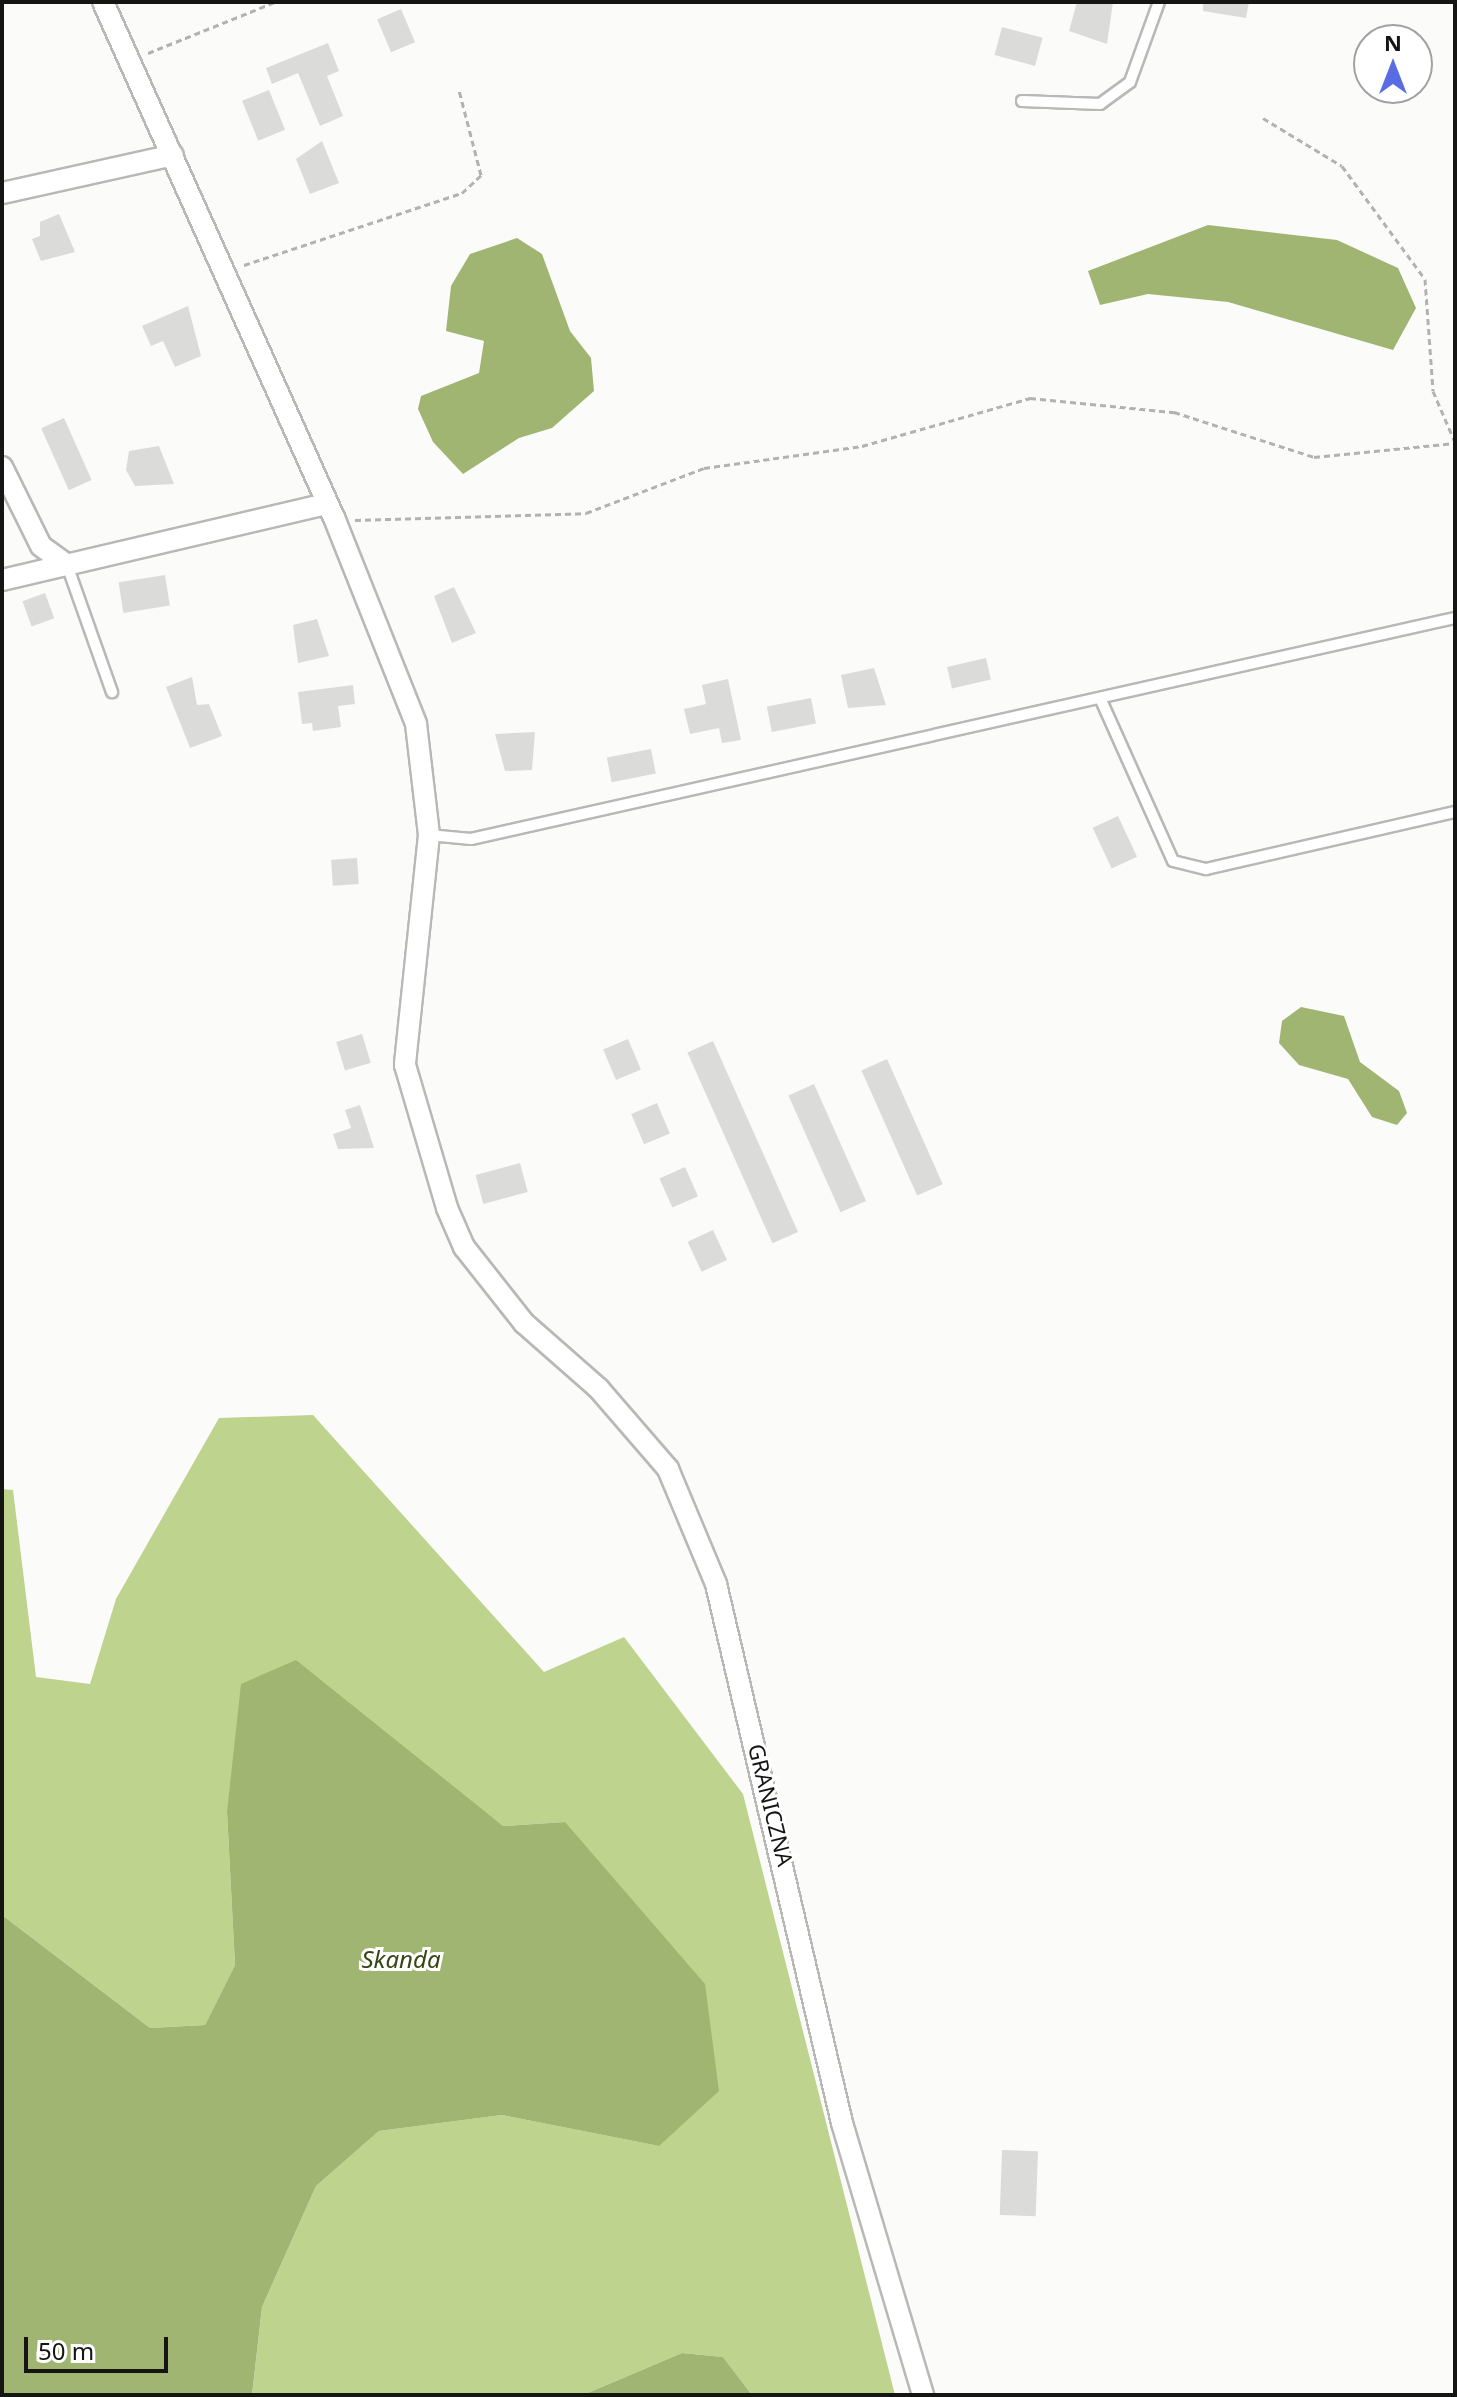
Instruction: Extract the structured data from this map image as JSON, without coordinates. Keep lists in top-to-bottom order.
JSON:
{
  "streets": {
    "street": ["GRANICZNA"]
  },
  "water": ["Skanda"],
  "scale_bar": "50 m",
  "north": "top"
}
